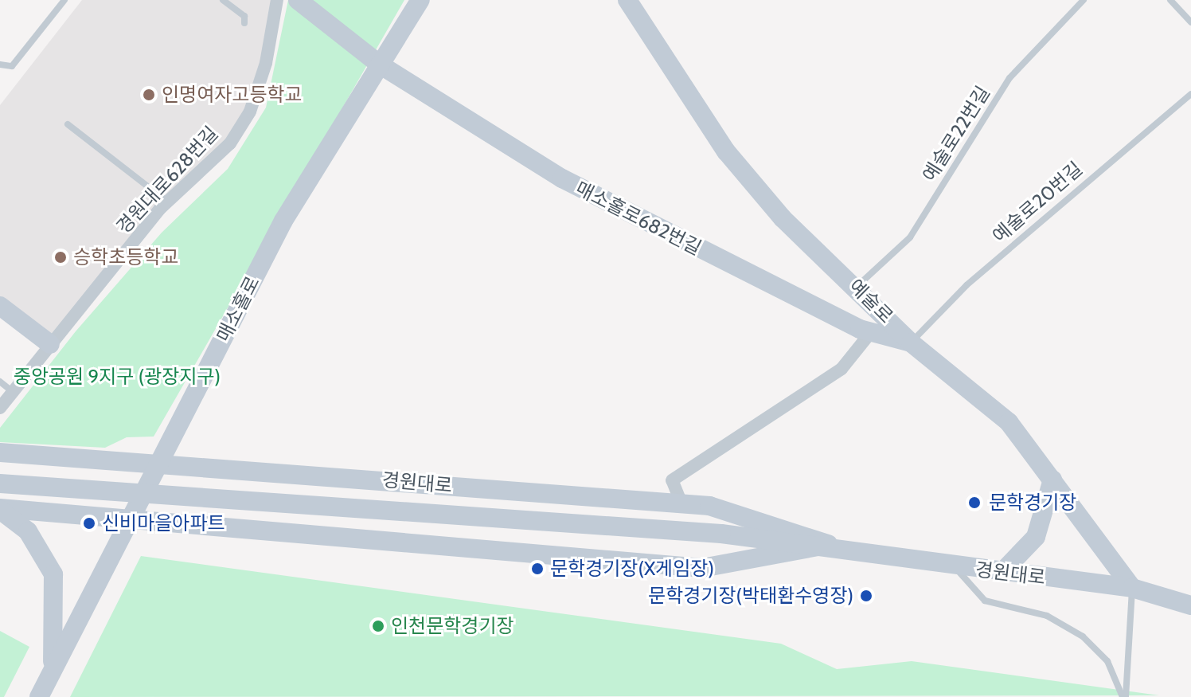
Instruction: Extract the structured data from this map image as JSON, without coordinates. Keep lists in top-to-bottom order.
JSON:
{
  "streets": {
    "main road": [
      "매소홀로682번길",
      "예술로",
      "매소홀로",
      "경원대로"
    ],
    "street": ["경원대로628번길"],
    "lane": ["예술로22번길", "예술로20번길"]
  },
  "crossings": [
    ["예술로22번길", "예술로"],
    ["예술로20번길", "매소홀로682번길"],
    ["예술로20번길", "예술로"],
    ["매소홀로682번길", "예술로"],
    ["매소홀로682번길", "매소홀로"],
    ["예술로", "경원대로"],
    ["매소홀로", "경원대로"]
  ],
  "parks": ["중앙공원 9지구 (광장지구)"],
  "places": [
    "인명여자고등학교",
    "승학초등학교",
    "문학경기장",
    "신비마을아파트",
    "문학경기장(X게임장)",
    "문학경기장(박태환수영장)",
    "인천문학경기장"
  ]
}
